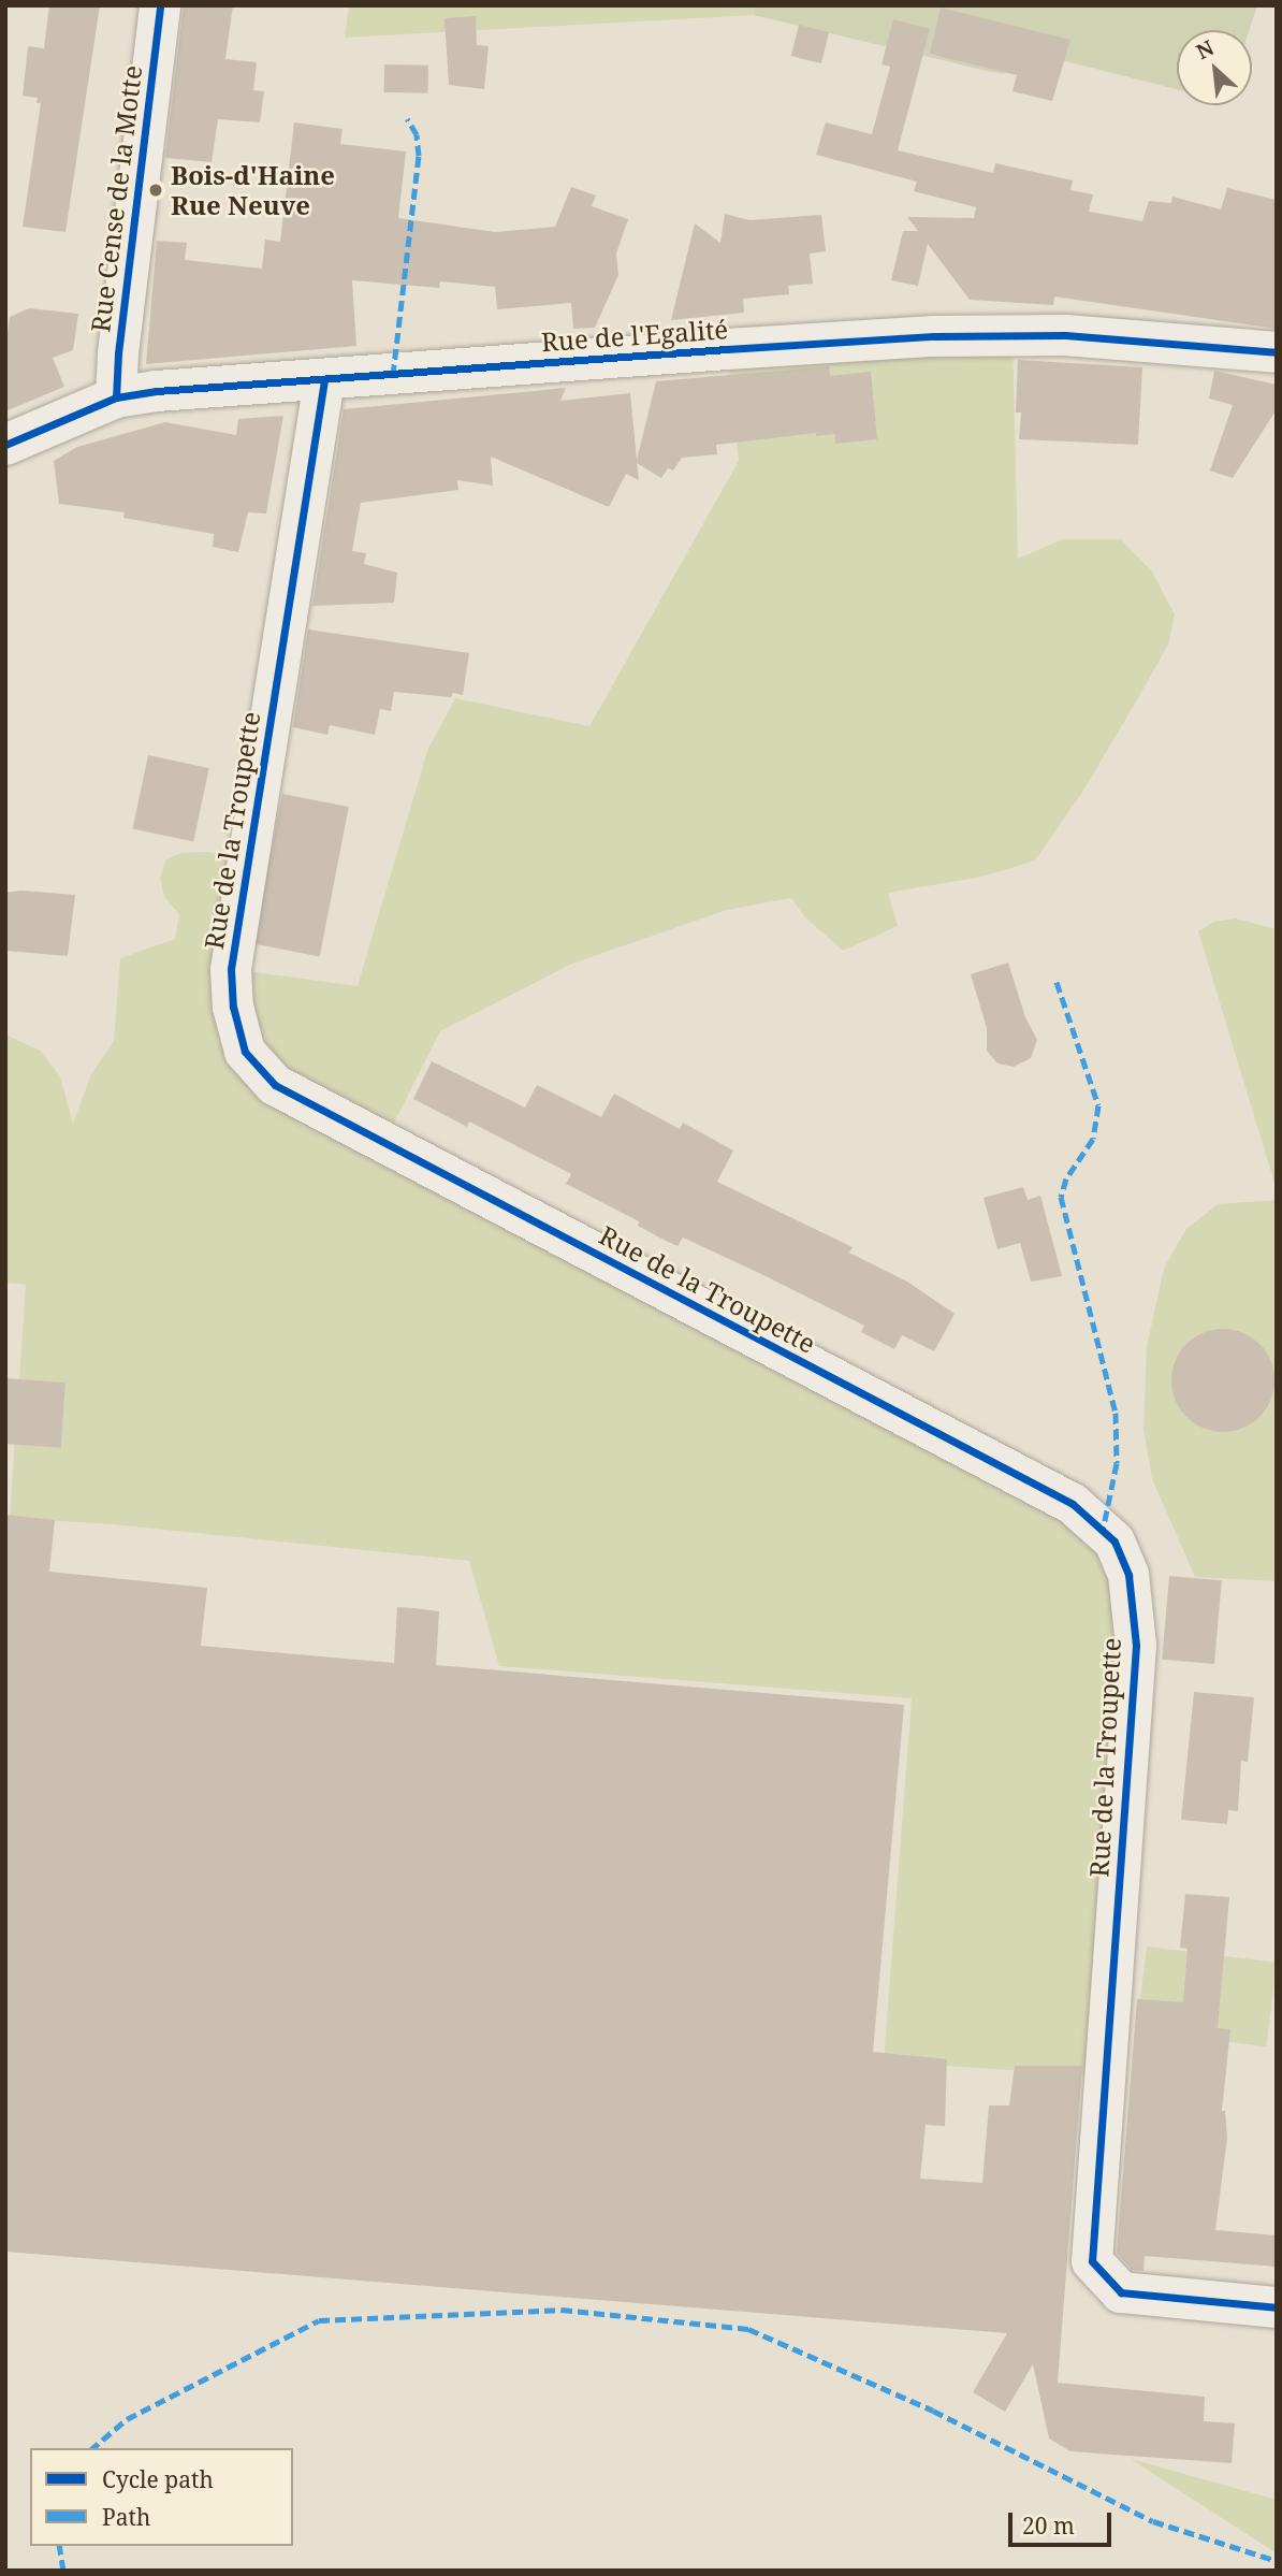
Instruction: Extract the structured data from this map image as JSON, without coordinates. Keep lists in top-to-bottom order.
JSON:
{
  "streets": {
    "street": ["Rue Cense de la Motte", "Rue de l'Egalité", "Rue de la Troupette"]
  },
  "crossings": [
    ["Rue Cense de la Motte", "Rue de l'Egalité"],
    ["Rue de l'Egalité", "Rue de la Troupette"]
  ],
  "places": ["Bois-d'Haine Rue Neuve"],
  "legend": ["Cycle path", "Path"],
  "scale_bar": "20 m",
  "north": "top left"
}
